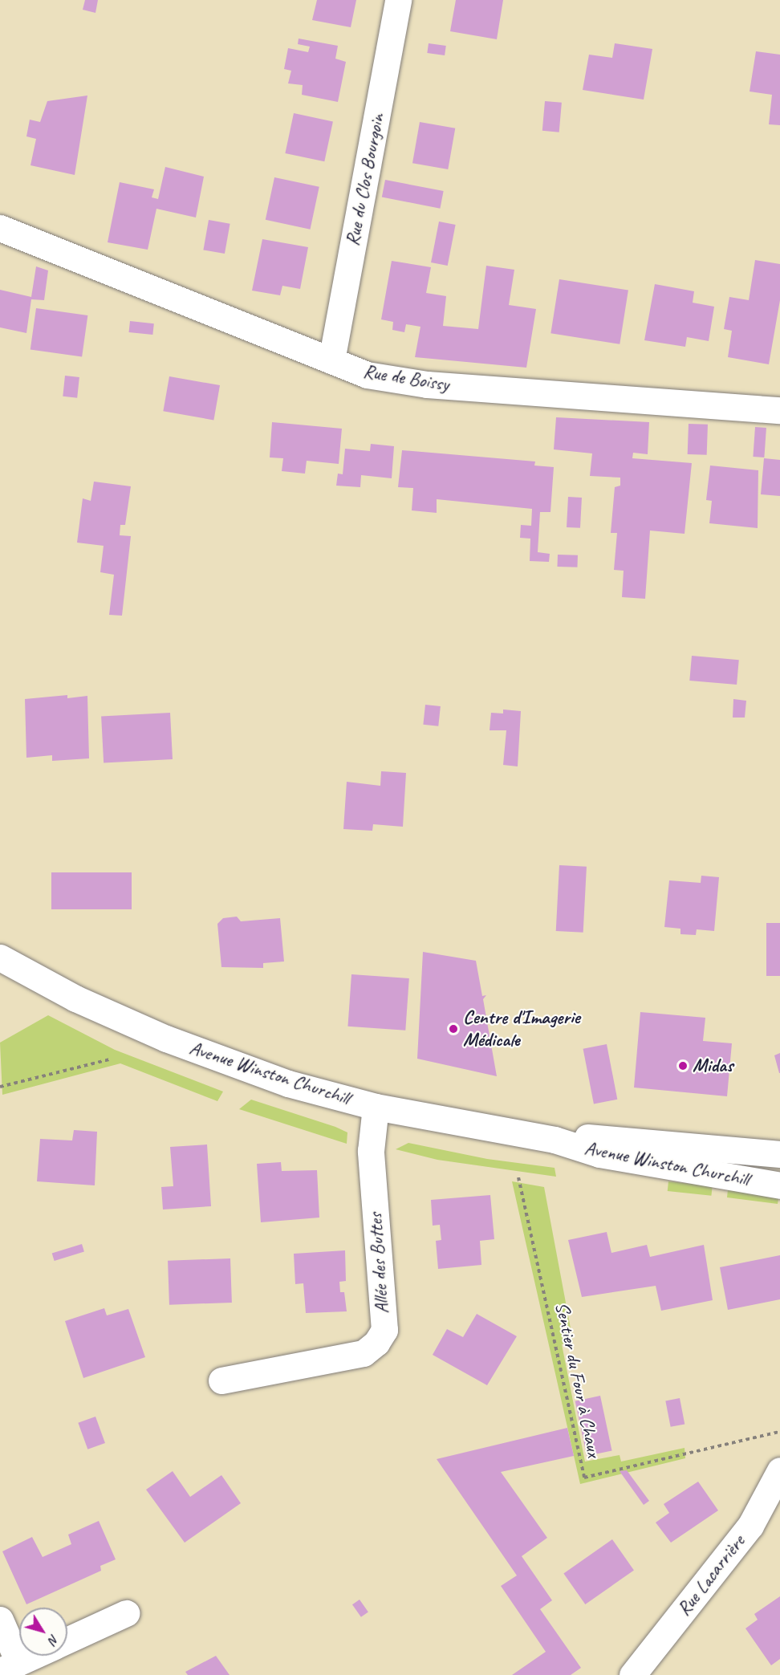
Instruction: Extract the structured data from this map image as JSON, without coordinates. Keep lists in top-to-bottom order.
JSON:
{
  "streets": {
    "street": [
      "Rue du Clos Bourgoin",
      "Rue de Boissy",
      "Avenue Winston Churchill",
      "Allée des Buttes",
      "Rue Lacarrière"
    ],
    "path": ["Sentier du Four à Chaux"]
  },
  "crossings": [
    ["Rue du Clos Bourgoin", "Rue de Boissy"],
    ["Avenue Winston Churchill", "Allée des Buttes"]
  ],
  "places": ["Centre d'Imagerie Médicale", "Midas"],
  "north": "bottom right"
}
